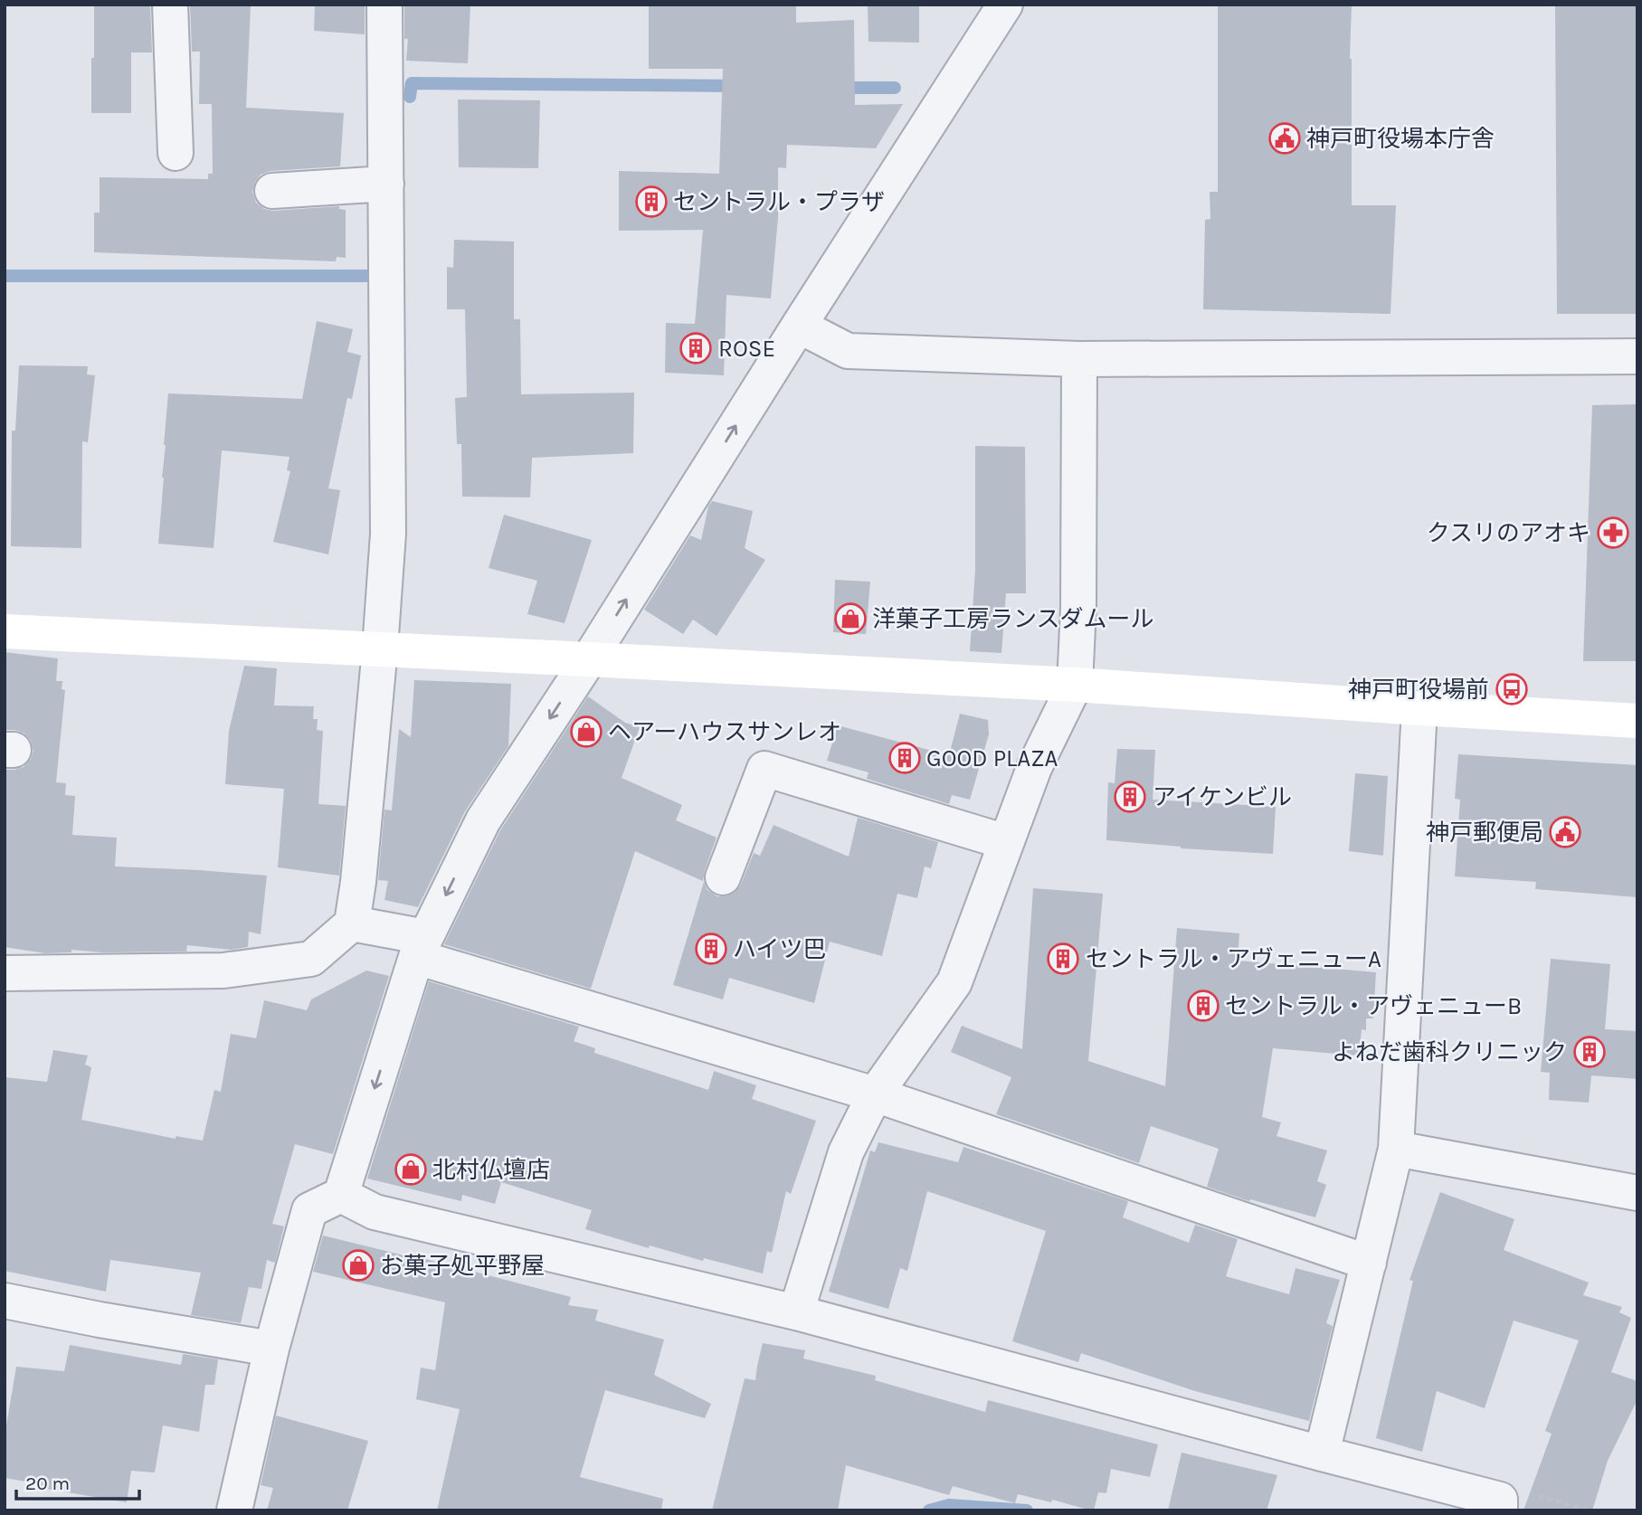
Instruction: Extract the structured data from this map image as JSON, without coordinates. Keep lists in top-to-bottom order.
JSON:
{
  "places": {
    "public building": ["神戸町役場本庁舎", "神戸郵便局"],
    "building": [
      "セントラル・プラザ",
      "ROSE",
      "GOOD PLAZA",
      "アイケンビル",
      "ハイツ巴",
      "セントラル・アヴェニューA",
      "セントラル・アヴェニューB",
      "よねだ歯科クリニック"
    ],
    "pharmacy": ["クスリのアオキ"],
    "shop": [
      "洋菓子工房ランスダムール",
      "ヘアーハウスサンレオ",
      "北村仏壇店",
      "お菓子処平野屋"
    ],
    "bus stop": ["神戸町役場前"]
  },
  "scale_bar": "20 m"
}
